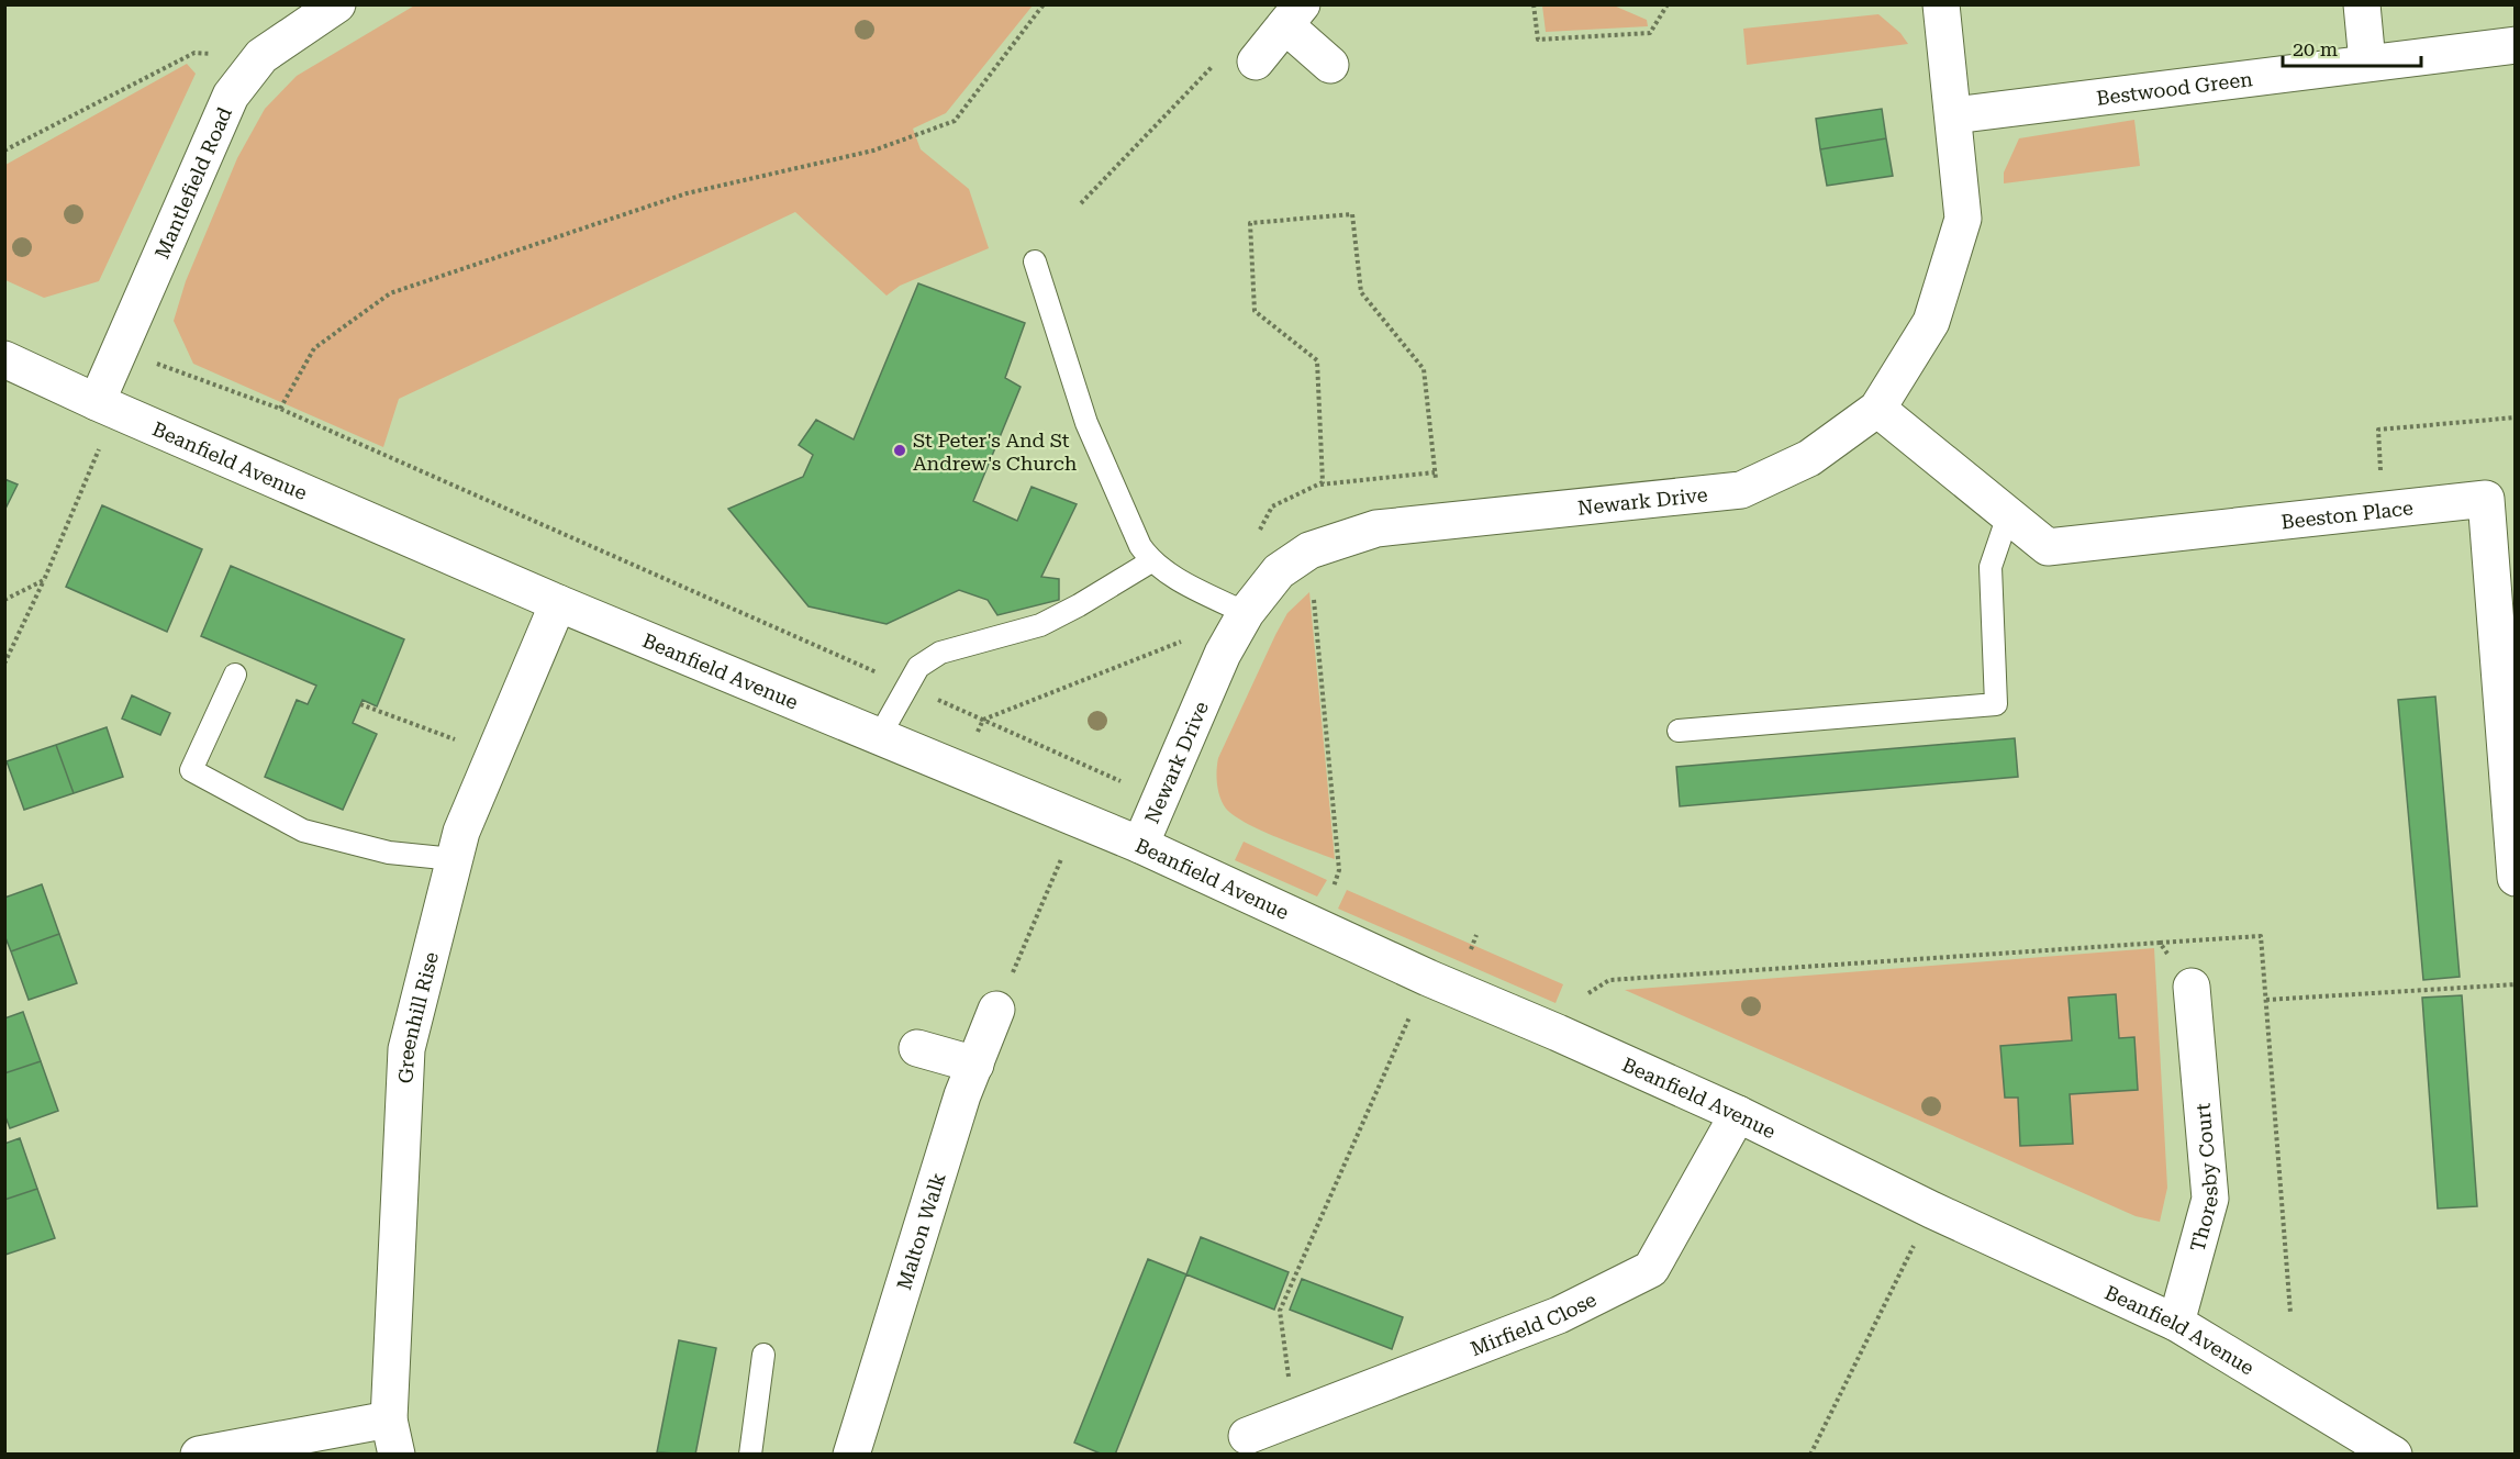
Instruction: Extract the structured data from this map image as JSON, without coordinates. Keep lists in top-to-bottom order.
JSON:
{
  "streets": {
    "street": [
      "Bestwood Green",
      "Mantlefield Road",
      "Beanfield Avenue",
      "Newark Drive",
      "Beeston Place",
      "Greenhill Rise",
      "Thoresby Court",
      "Malton Walk",
      "Mirfield Close"
    ]
  },
  "crossings": [
    ["Bestwood Green", "Newark Drive"],
    ["Mantlefield Road", "Beanfield Avenue"],
    ["Beanfield Avenue", "Newark Drive"],
    ["Beanfield Avenue", "Greenhill Rise"],
    ["Beanfield Avenue", "Thoresby Court"],
    ["Beanfield Avenue", "Mirfield Close"],
    ["Newark Drive", "Beeston Place"]
  ],
  "places": ["St Peter's And St Andrew's Church"],
  "scale_bar": "20 m"
}
